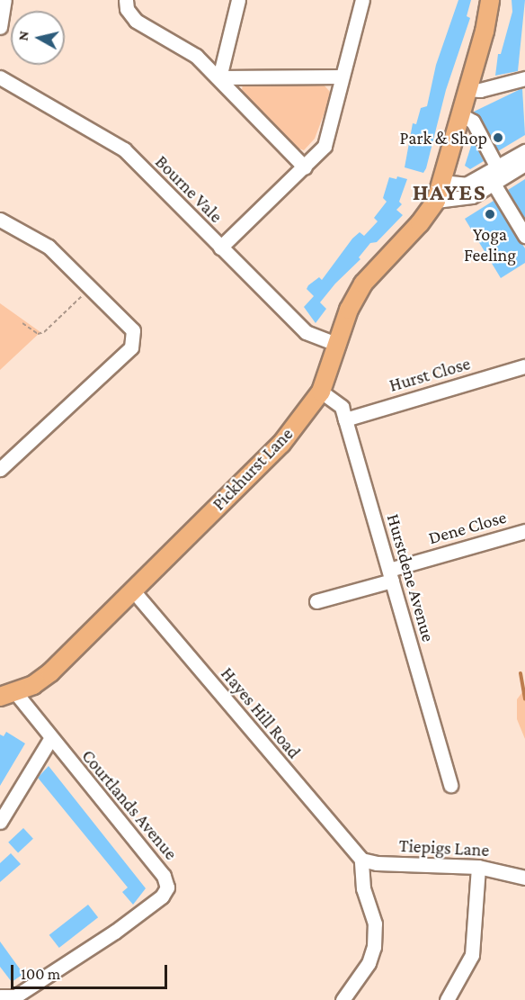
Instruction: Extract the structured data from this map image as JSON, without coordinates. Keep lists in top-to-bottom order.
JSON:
{
  "streets": {
    "main road": ["Pickhurst Lane"],
    "street": [
      "Bourne Vale",
      "Hurst Close",
      "Dene Close",
      "Hurstdene Avenue",
      "Hayes Hill Road",
      "Courtlands Avenue",
      "Tiepigs Lane"
    ]
  },
  "crossings": [
    ["Bourne Vale", "Pickhurst Lane"],
    ["Hurst Close", "Hurstdene Avenue"],
    ["Pickhurst Lane", "Hurstdene Avenue"],
    ["Pickhurst Lane", "Hayes Hill Road"],
    ["Pickhurst Lane", "Courtlands Avenue"],
    ["Dene Close", "Hurstdene Avenue"],
    ["Hayes Hill Road", "Tiepigs Lane"]
  ],
  "districts": ["HAYES"],
  "places": ["Park & Shop", "Yoga Feeling"],
  "scale_bar": "100 m",
  "north": "left"
}
